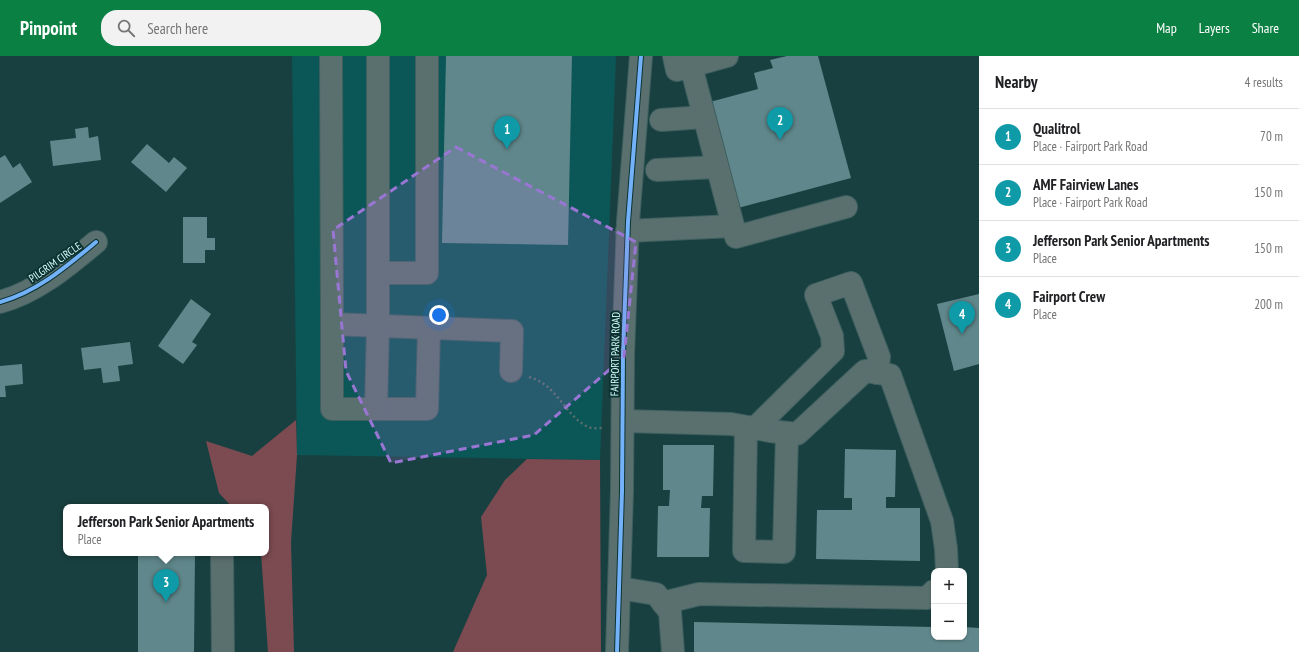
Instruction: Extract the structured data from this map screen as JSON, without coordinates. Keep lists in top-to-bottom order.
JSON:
{
  "streets": {
    "street": ["PILGRIM CIRCLE", "FAIRPORT PARK ROAD"]
  },
  "page": {
    "header": "Pinpoint",
    "search": "Search here",
    "nav": ["Map", "Layers", "Share"],
    "heading": ["Nearby", "4 results"],
    "pins": [
      "2",
      "1",
      "4",
      "3"
    ],
    "list": [
      {
        "mark": "1",
        "name": "Qualitrol",
        "note": "Place · Fairport Park Road",
        "value": "70 m"
      },
      {
        "mark": "2",
        "name": "AMF Fairview Lanes",
        "note": "Place · Fairport Park Road",
        "value": "150 m"
      },
      {
        "mark": "3",
        "name": "Jefferson Park Senior Apartments",
        "note": "Place",
        "value": "150 m"
      },
      {
        "mark": "4",
        "name": "Fairport Crew",
        "note": "Place",
        "value": "200 m"
      }
    ],
    "popup": ["Jefferson Park Senior Apartments", "Place"],
    "map_buttons": ["+", "−"]
  }
}
